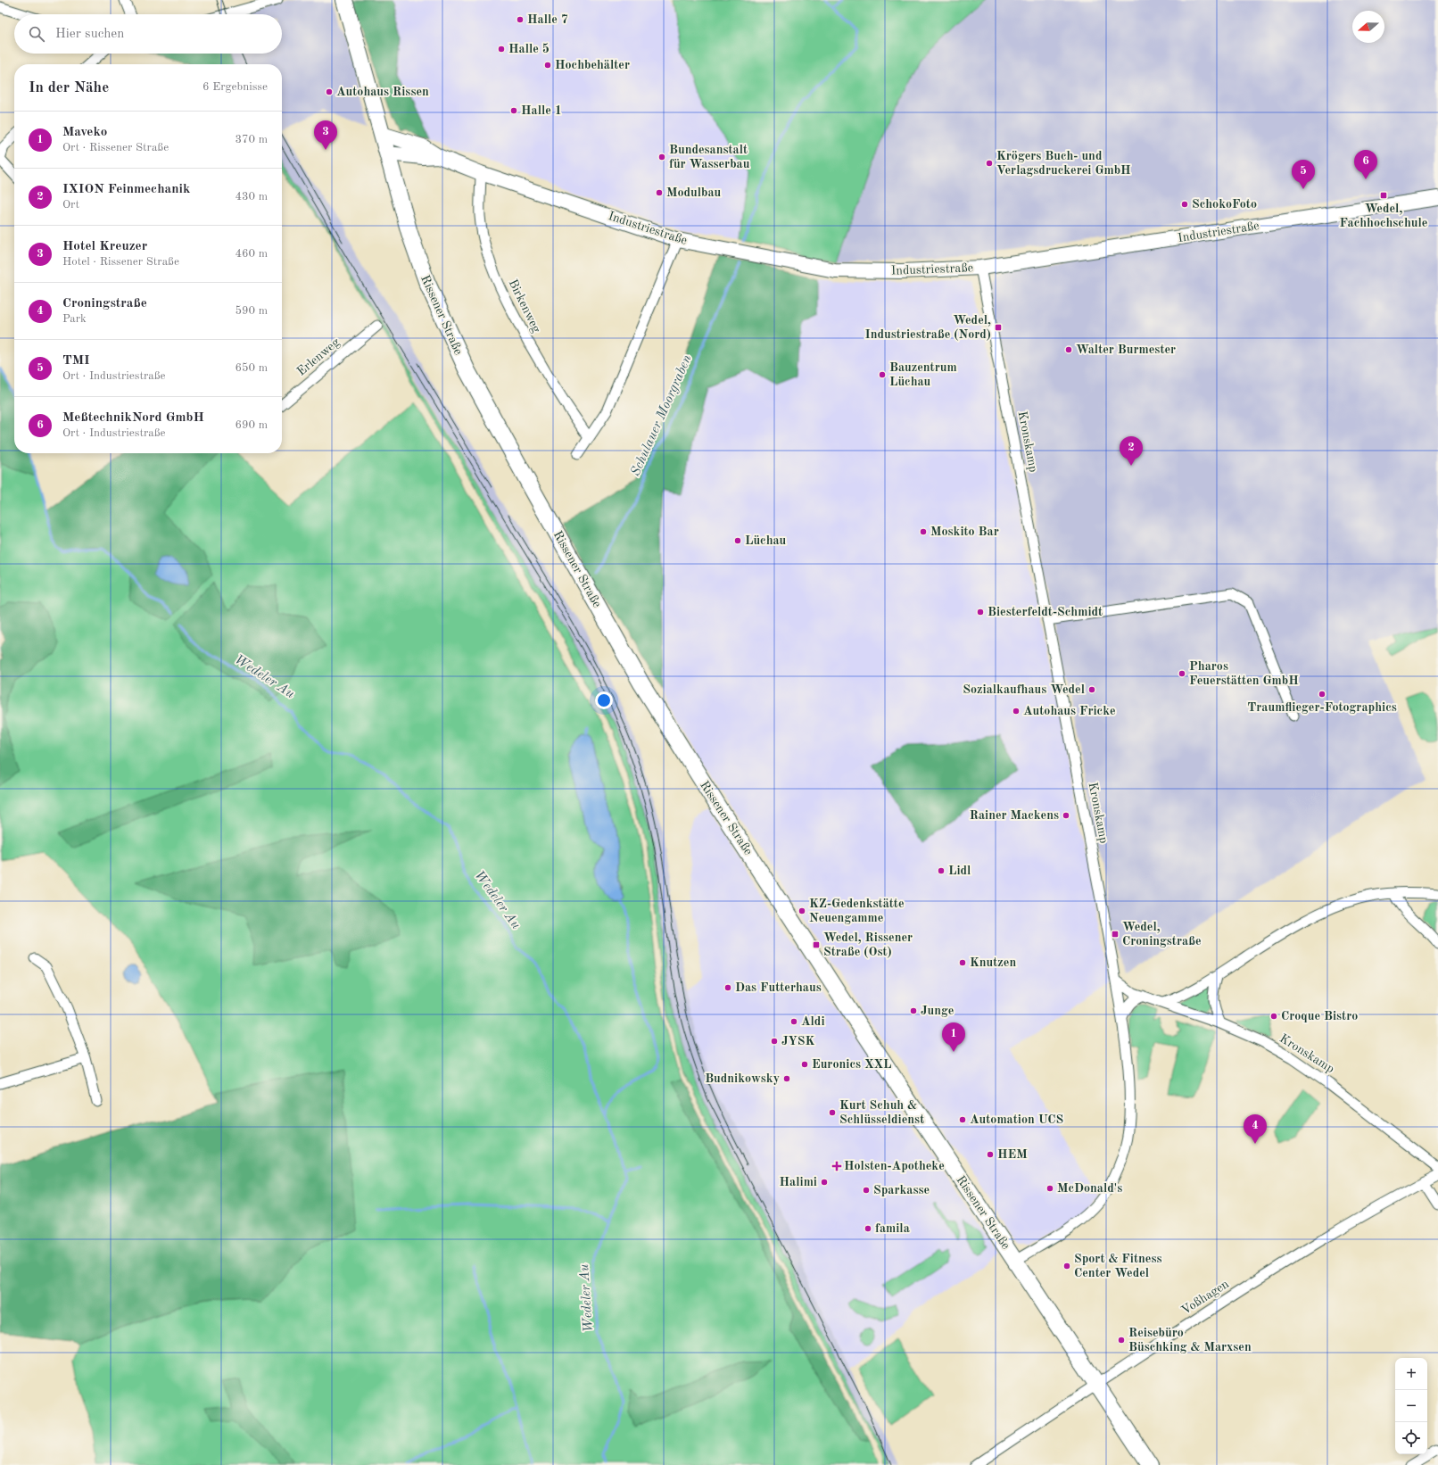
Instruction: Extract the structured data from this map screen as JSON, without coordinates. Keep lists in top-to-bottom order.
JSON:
{
  "streets": {
    "main road": ["Rissener Straße"],
    "street": [
      "Industriestraße",
      "Birkenweg",
      "Erlenweg",
      "Kronskamp",
      "Voßhagen"
    ]
  },
  "crossings": [
    ["Industriestraße", "Birkenweg"],
    ["Industriestraße", "Rissener Straße"],
    ["Industriestraße", "Kronskamp"],
    ["Rissener Straße", "Voßhagen"]
  ],
  "water": ["Schulauer Moorgraben", "Wedeler Au"],
  "places": {
    "other": [
      "Halle 7",
      "Halle 5",
      "Hochbehälter",
      "Autohaus Rissen",
      "Halle 1",
      "Bundesanstalt für Wasserbau",
      "Krögers Buch- und Verlagsdruckerei GmbH",
      "Modulbau",
      "SchokoFoto",
      "Walter Burmester",
      "Bauzentrum Lüchau",
      "Moskito Bar",
      "Lüchau",
      "Biesterfeldt-Schmidt",
      "Pharos Feuerstätten GmbH",
      "Sozialkaufhaus Wedel",
      "Traumflieger-Fotographics",
      "Autohaus Fricke",
      "Rainer Mackens",
      "Lidl",
      "KZ-Gedenkstätte Neuengamme",
      "Knutzen",
      "Das Futterhaus",
      "Junge",
      "Croque Bistro",
      "Aldi",
      "JYSK",
      "Euronics XXL",
      "Budnikowsky",
      "Kurt Schuh & Schlüsseldienst",
      "Automation UCS",
      "HEM",
      "Halimi",
      "McDonald's",
      "Sparkasse",
      "famila",
      "Sport & Fitness Center Wedel",
      "Reisebüro Büschking & Marxsen"
    ],
    "transit": [
      "Wedel, Fachhochschule",
      "Wedel, Industriestraße (Nord)",
      "Wedel, Croningstraße",
      "Wedel, Rissener Straße (Ost)"
    ],
    "health": ["Holsten-Apotheke"]
  },
  "north": "left",
  "page": {
    "search": "Hier suchen",
    "heading": ["In der Nähe", "6 Ergebnisse"],
    "list": [
      {
        "mark": "1",
        "name": "Maveko",
        "note": "Ort · Rissener Straße",
        "value": "370 m"
      },
      {
        "mark": "2",
        "name": "IXION Feinmechanik",
        "note": "Ort",
        "value": "430 m"
      },
      {
        "mark": "3",
        "name": "Hotel Kreuzer",
        "note": "Hotel · Rissener Straße",
        "value": "460 m"
      },
      {
        "mark": "4",
        "name": "Croningstraße",
        "note": "Park",
        "value": "590 m"
      },
      {
        "mark": "5",
        "name": "TMI",
        "note": "Ort · Industriestraße",
        "value": "650 m"
      },
      {
        "mark": "6",
        "name": "MeßtechnikNord GmbH",
        "note": "Ort · Industriestraße",
        "value": "690 m"
      }
    ],
    "pins": [
      "3",
      "6",
      "5",
      "2",
      "1",
      "4"
    ],
    "map_buttons": ["+", "−"]
  }
}
